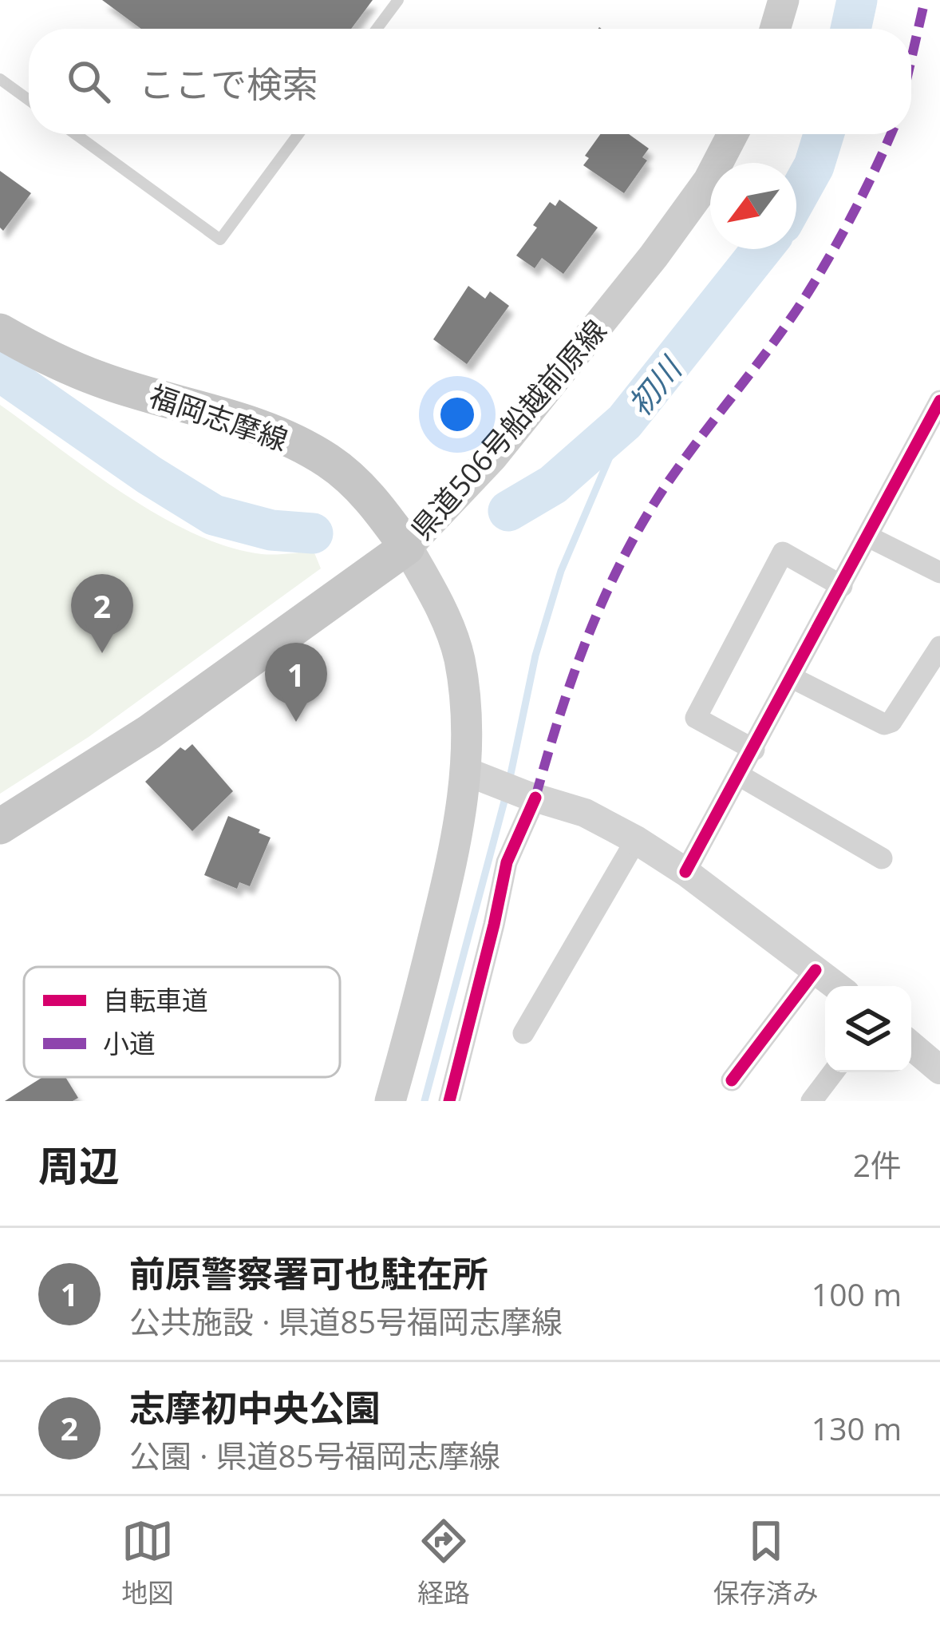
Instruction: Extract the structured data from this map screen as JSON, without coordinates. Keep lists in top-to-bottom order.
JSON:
{
  "streets": {
    "main road": ["福岡志摩線", "県道506号船越前原線"]
  },
  "crossings": [
    ["福岡志摩線", "県道506号船越前原線"]
  ],
  "water": ["初川"],
  "legend": ["自転車道", "小道"],
  "north": "bottom left",
  "page": {
    "search": "ここで検索",
    "pins": ["2", "1"],
    "heading": ["周辺", "2件"],
    "list": [
      {
        "mark": "1",
        "name": "前原警察署可也駐在所",
        "note": "公共施設 · 県道85号福岡志摩線",
        "value": "100 m"
      },
      {
        "mark": "2",
        "name": "志摩初中央公園",
        "note": "公園 · 県道85号福岡志摩線",
        "value": "130 m"
      }
    ],
    "nav": ["地図", "経路", "保存済み"]
  }
}
